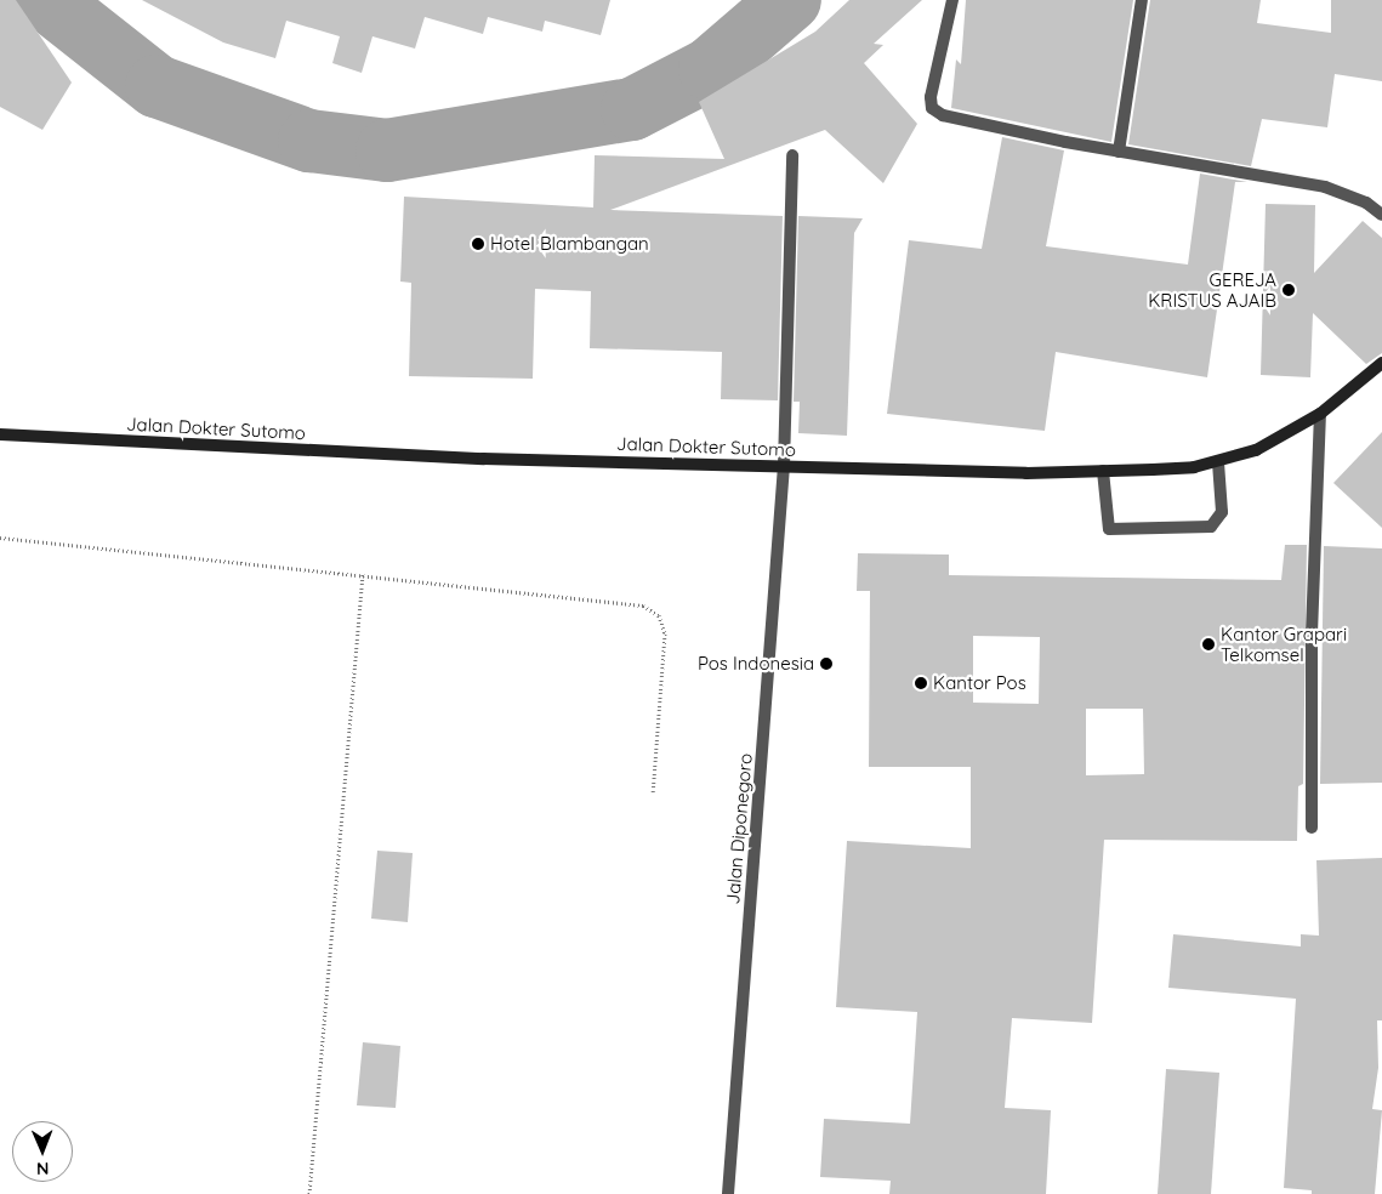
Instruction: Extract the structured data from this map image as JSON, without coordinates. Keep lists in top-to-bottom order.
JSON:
{
  "streets": {
    "main road": ["Jalan Dokter Sutomo"],
    "street": ["Jalan Diponegoro"]
  },
  "crossings": [
    ["Jalan Dokter Sutomo", "Jalan Diponegoro"]
  ],
  "places": [
    "Hotel Blambangan",
    "GEREJA KRISTUS AJAIB",
    "Kantor Grapari Telkomsel",
    "Pos Indonesia",
    "Kantor Pos"
  ],
  "north": "bottom"
}
